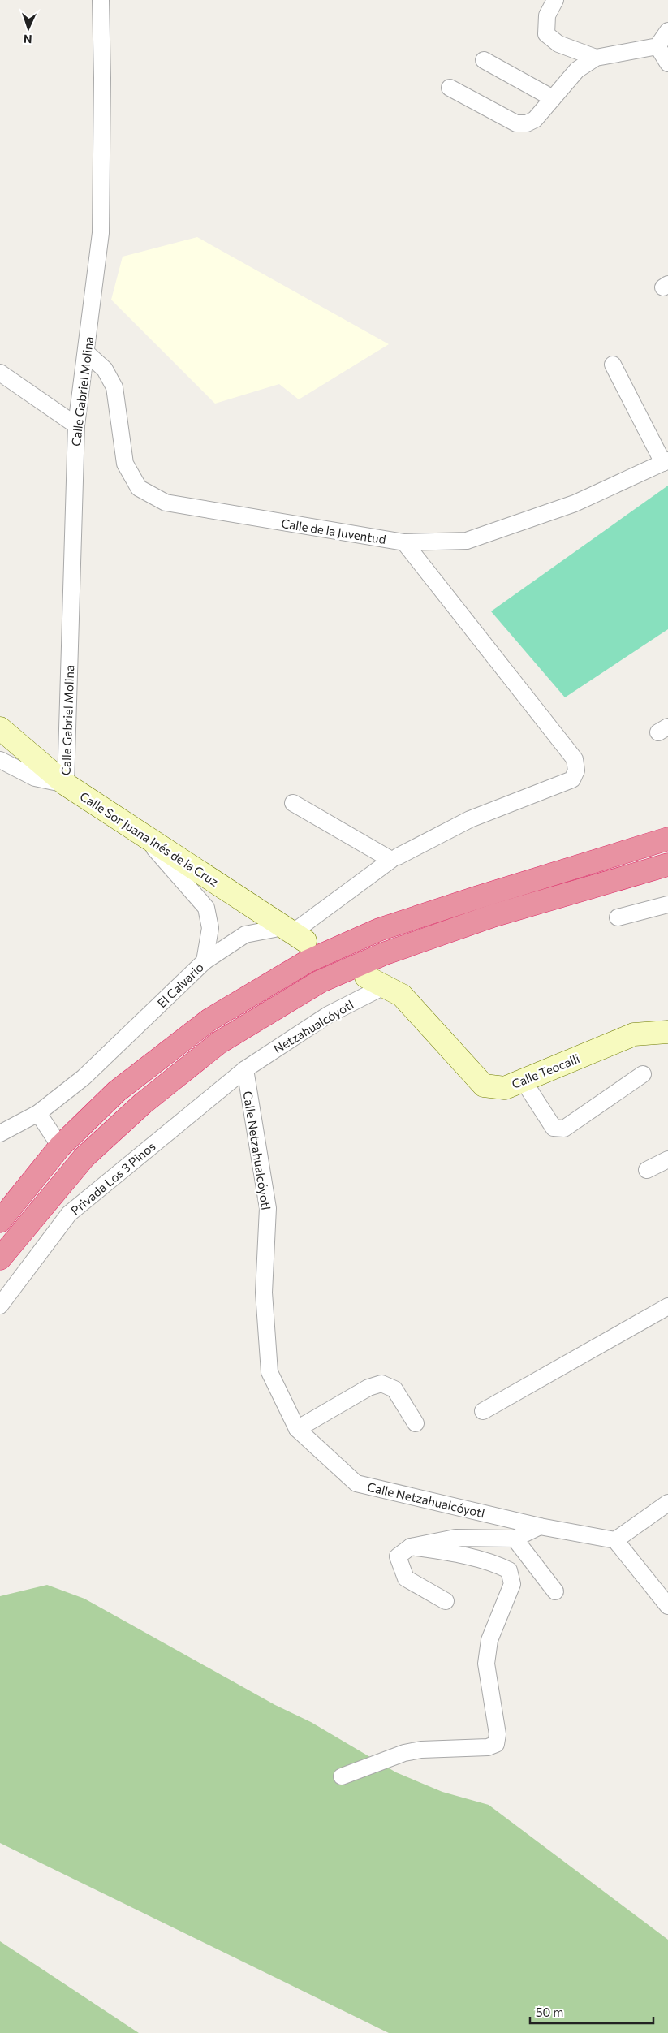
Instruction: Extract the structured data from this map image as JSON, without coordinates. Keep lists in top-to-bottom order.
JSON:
{
  "streets": {
    "street": [
      "Calle Gabriel Molina",
      "Calle de la Juventud",
      "Calle Sor Juana Inés de la Cruz",
      "El Calvario",
      "Netzahualcóyotl",
      "Calle Teocalli",
      "Calle Netzahualcóyotl",
      "Privada Los 3 Pinos"
    ]
  },
  "crossings": [
    ["Calle Gabriel Molina", "Calle de la Juventud"],
    ["Calle Gabriel Molina", "Calle Sor Juana Inés de la Cruz"],
    ["Calle Sor Juana Inés de la Cruz", "El Calvario"],
    ["Netzahualcóyotl", "Calle Teocalli"],
    ["Netzahualcóyotl", "Calle Netzahualcóyotl"],
    ["Netzahualcóyotl", "Privada Los 3 Pinos"],
    ["Calle Netzahualcóyotl", "Privada Los 3 Pinos"]
  ],
  "scale_bar": "50 m",
  "north": "bottom"
}
